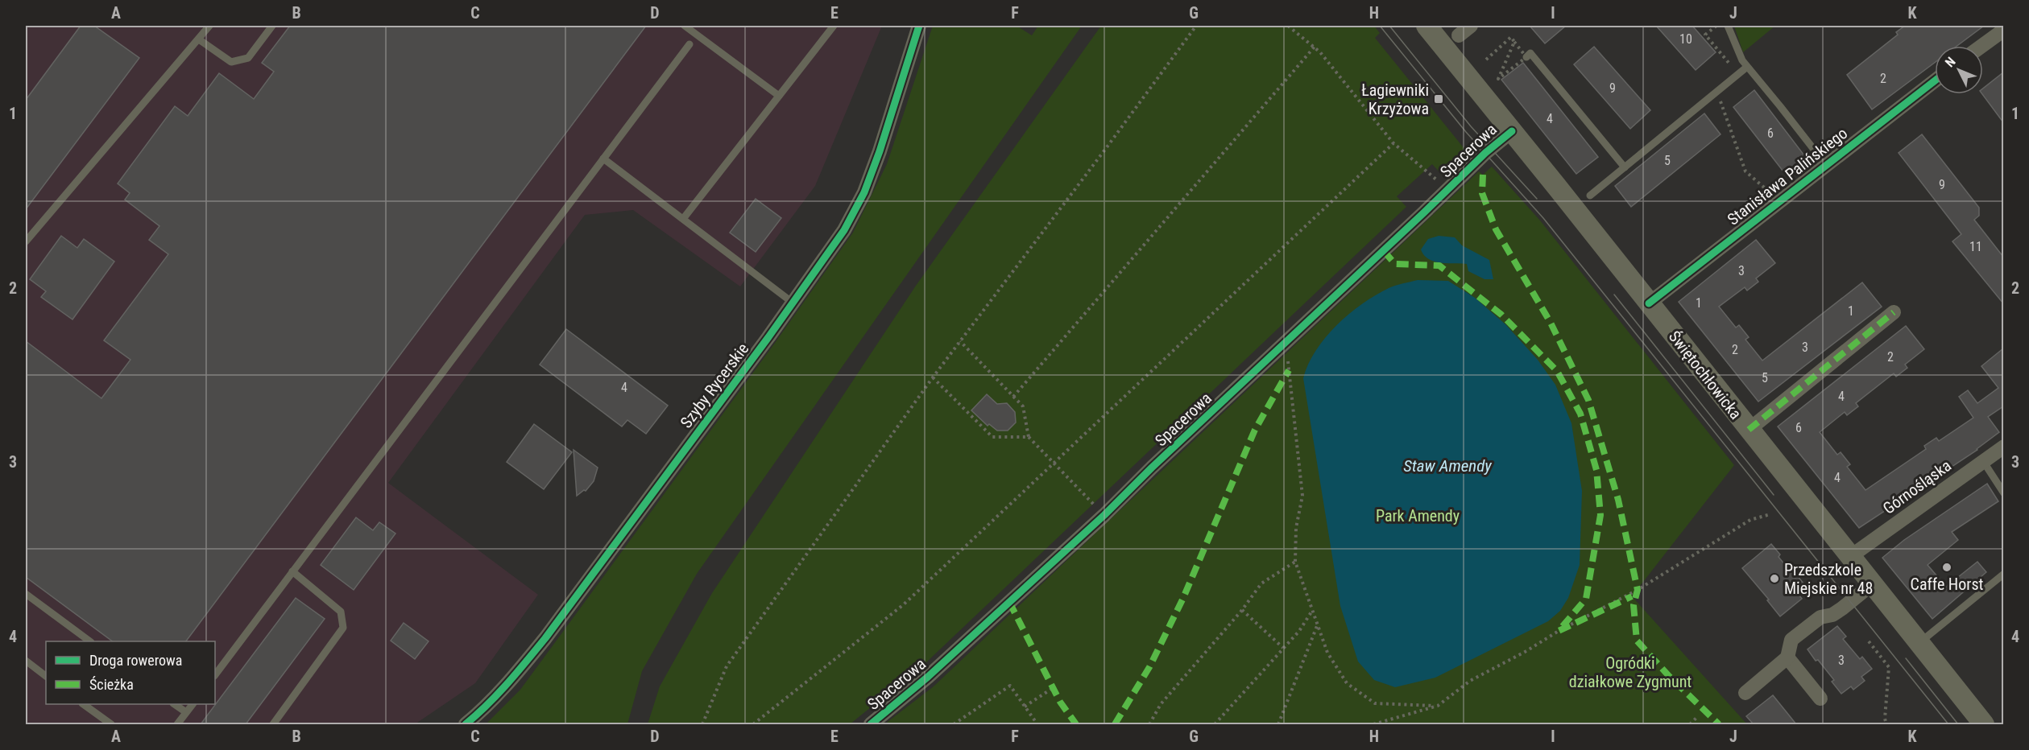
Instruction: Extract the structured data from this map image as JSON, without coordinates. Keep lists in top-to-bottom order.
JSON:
{
  "streets": {
    "main road": ["Świętochłowicka"],
    "street": [
      "Spacerowa",
      "Stanisława Palińskiego",
      "Szyby Rycerskie",
      "Górnośląska"
    ]
  },
  "crossings": [
    ["Spacerowa", "Świętochłowicka"],
    ["Stanisława Palińskiego", "Świętochłowicka"],
    ["Świętochłowicka", "Górnośląska"]
  ],
  "water": ["Staw Amendy"],
  "parks": ["Park Amendy", "Ogródki działkowe Zygmunt"],
  "places": {
    "transit": ["Łagiewniki Krzyżowa"],
    "other": ["Caffe Horst", "Przedszkole Miejskie nr 48"]
  },
  "house_numbers": [
    "10",
    "2",
    "9",
    "4",
    "6",
    "5",
    "9",
    "11",
    "3",
    "1",
    "1",
    "3",
    "2",
    "2",
    "5",
    "4",
    "4",
    "6",
    "4",
    "3"
  ],
  "legend": ["Droga rowerowa", "Ścieżka"],
  "north": "top left",
  "grid": {
    "columns": [
      "A",
      "B",
      "C",
      "D",
      "E",
      "F",
      "G",
      "H",
      "I",
      "J",
      "K"
    ],
    "rows": [
      "1",
      "2",
      "3",
      "4"
    ]
  }
}
